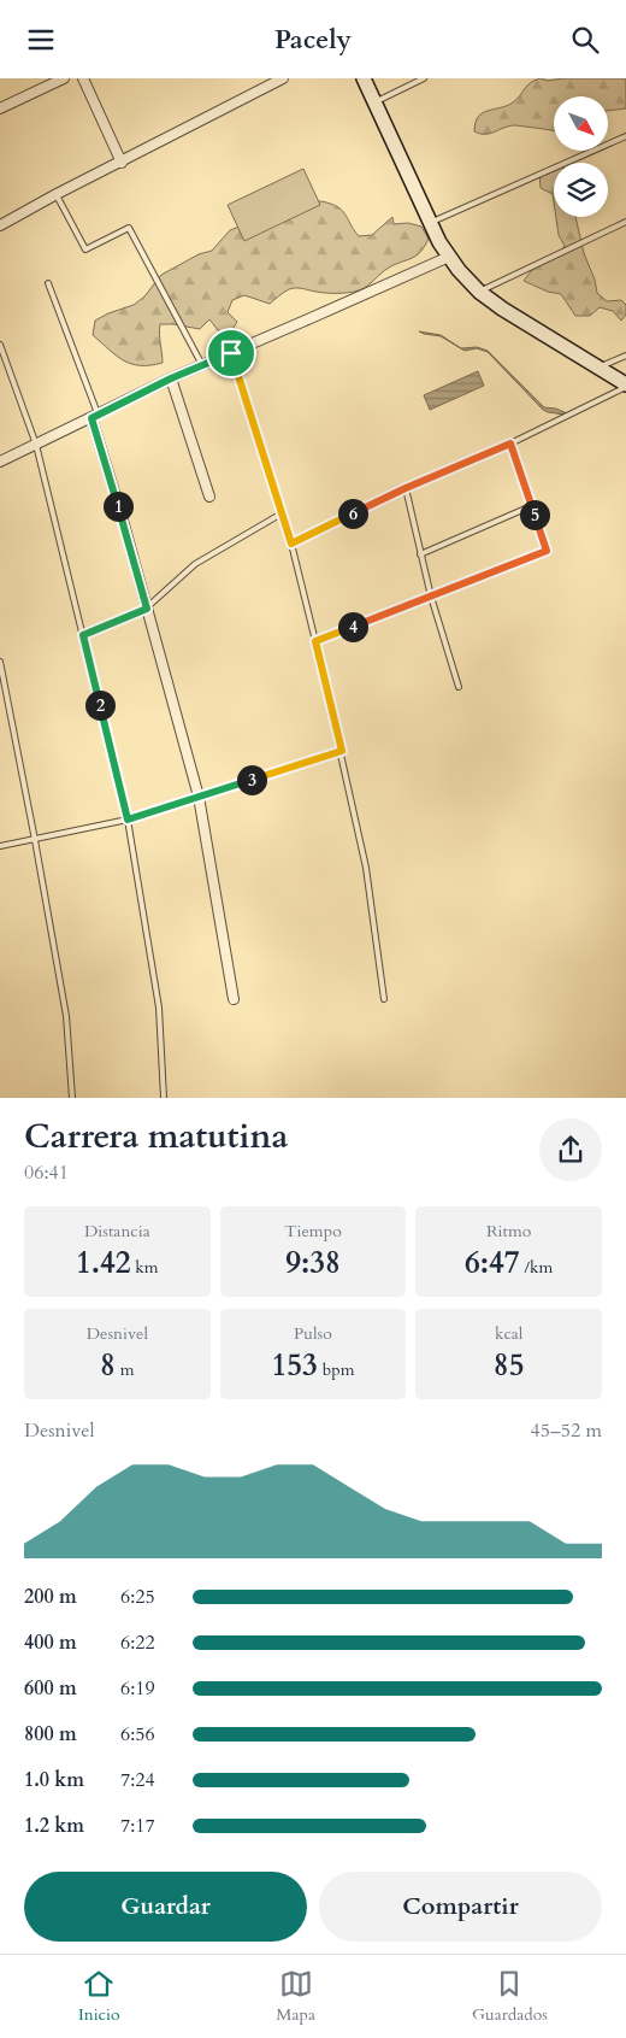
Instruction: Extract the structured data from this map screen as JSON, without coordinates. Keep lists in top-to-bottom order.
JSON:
{
  "north": "bottom right",
  "page": {
    "header": "Pacely",
    "pins": [
      "1",
      "6",
      "5",
      "4",
      "2",
      "3"
    ],
    "heading": ["Carrera matutina", "06:41"],
    "stats": [
      ["Distancia", "1.42 km"],
      ["Tiempo", "9:38"],
      ["Ritmo", "6:47 /km"],
      ["Desnivel", "8 m"],
      ["Pulso", "153 bpm"],
      ["kcal", "85"]
    ],
    "chart": ["Desnivel", "45–52 m"],
    "list": [
      {
        "name": "200 m",
        "note": "6:25"
      },
      {
        "name": "400 m",
        "note": "6:22"
      },
      {
        "name": "600 m",
        "note": "6:19"
      },
      {
        "name": "800 m",
        "note": "6:56"
      },
      {
        "name": "1.0 km",
        "note": "7:24"
      },
      {
        "name": "1.2 km",
        "note": "7:17"
      }
    ],
    "buttons": ["Guardar", "Compartir"],
    "tabs": ["Inicio", "Mapa", "Guardados"]
  }
}
